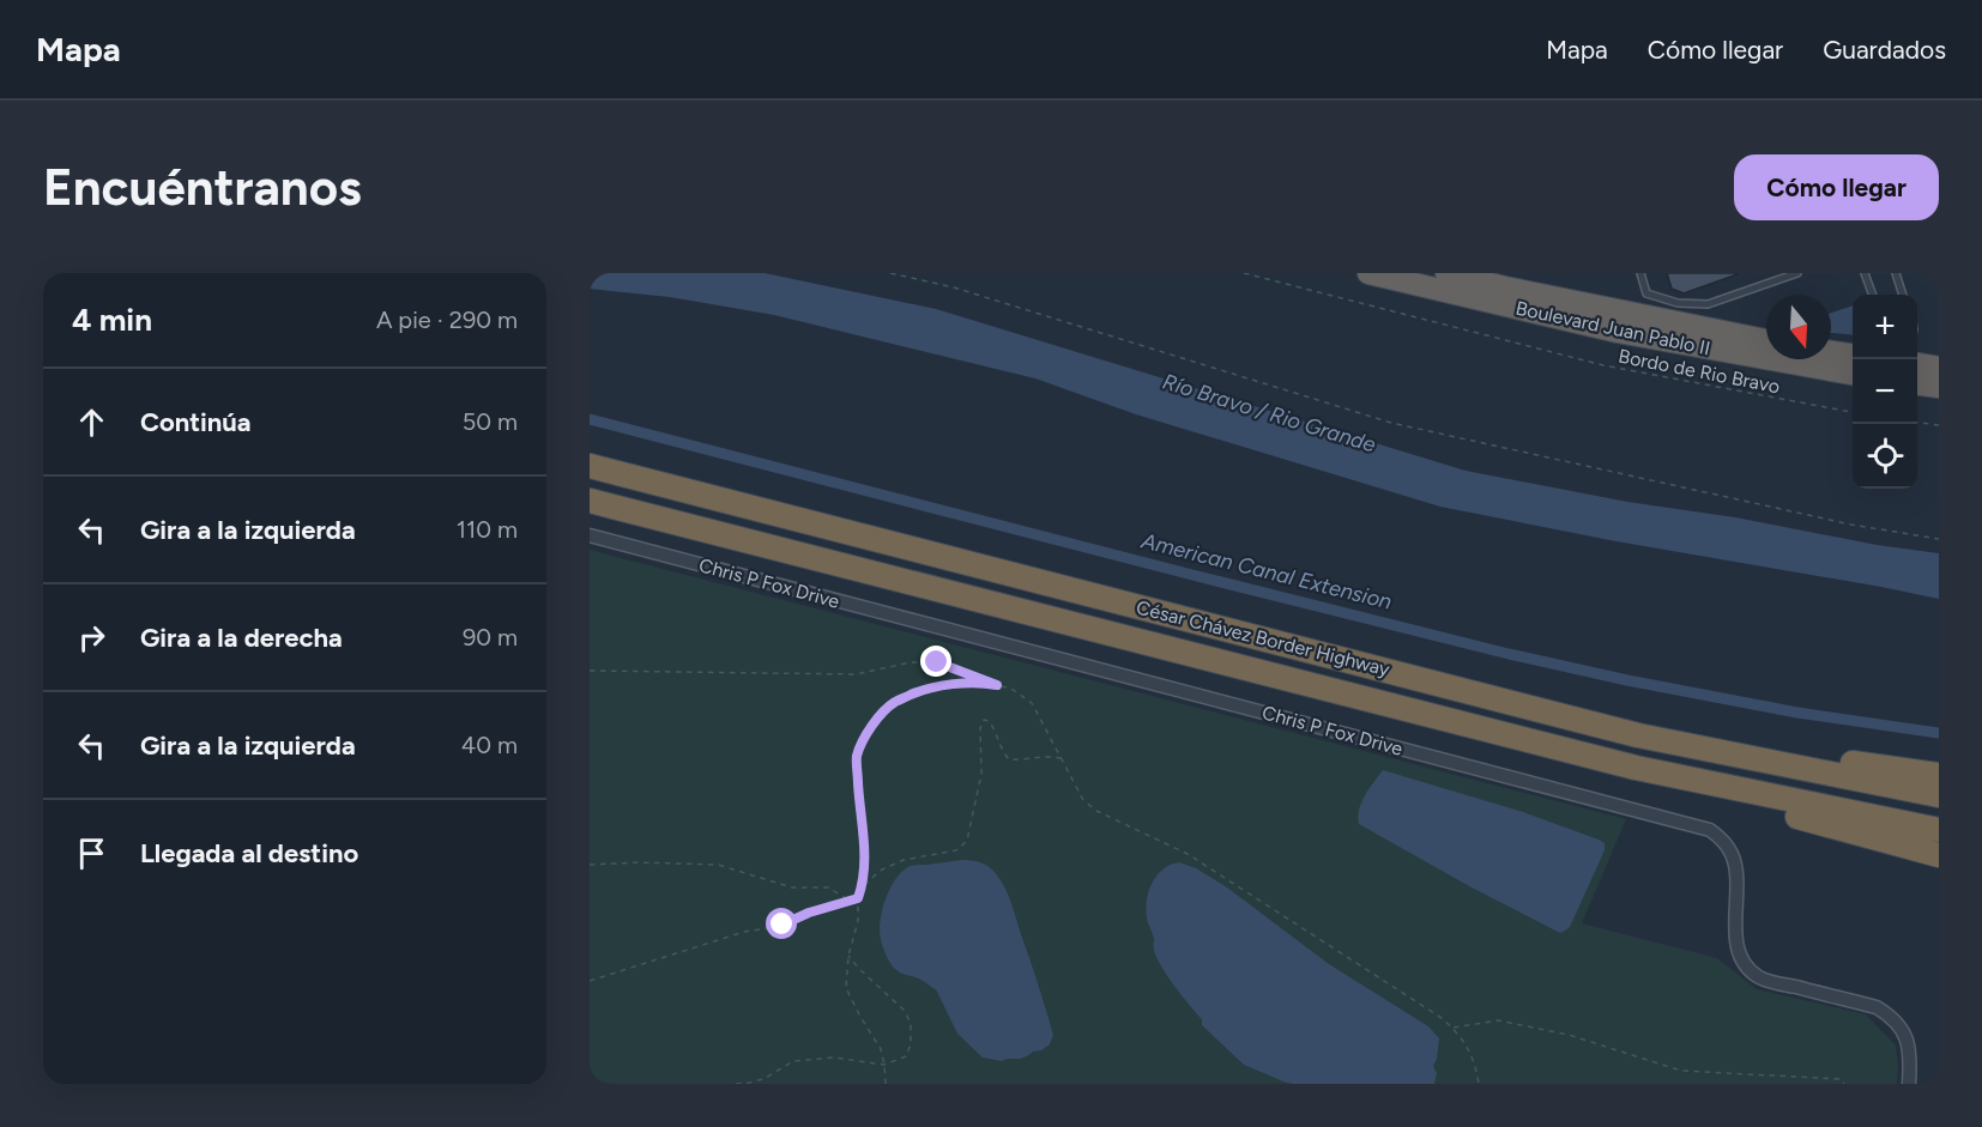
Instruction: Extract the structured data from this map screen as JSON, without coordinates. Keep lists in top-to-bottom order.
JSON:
{
  "streets": {
    "highway": ["Boulevard Juan Pablo II", "César Chávez Border Highway"],
    "street": ["Chris P Fox Drive"],
    "path": ["Bordo de Rio Bravo"]
  },
  "water": ["Río Bravo / Rio Grande", "American Canal Extension"],
  "north": "bottom",
  "page": {
    "header": "Mapa",
    "nav": ["Mapa", "Cómo llegar", "Guardados"],
    "buttons": "Cómo llegar",
    "title": "Encuéntranos",
    "heading": ["4 min", "A pie · 290 m"],
    "map_buttons": ["+", "−"],
    "list": [
      ["Continúa", "50 m"],
      ["Gira a la izquierda", "110 m"],
      ["Gira a la derecha", "90 m"],
      ["Gira a la izquierda", "40 m"],
      "Llegada al destino"
    ]
  }
}
